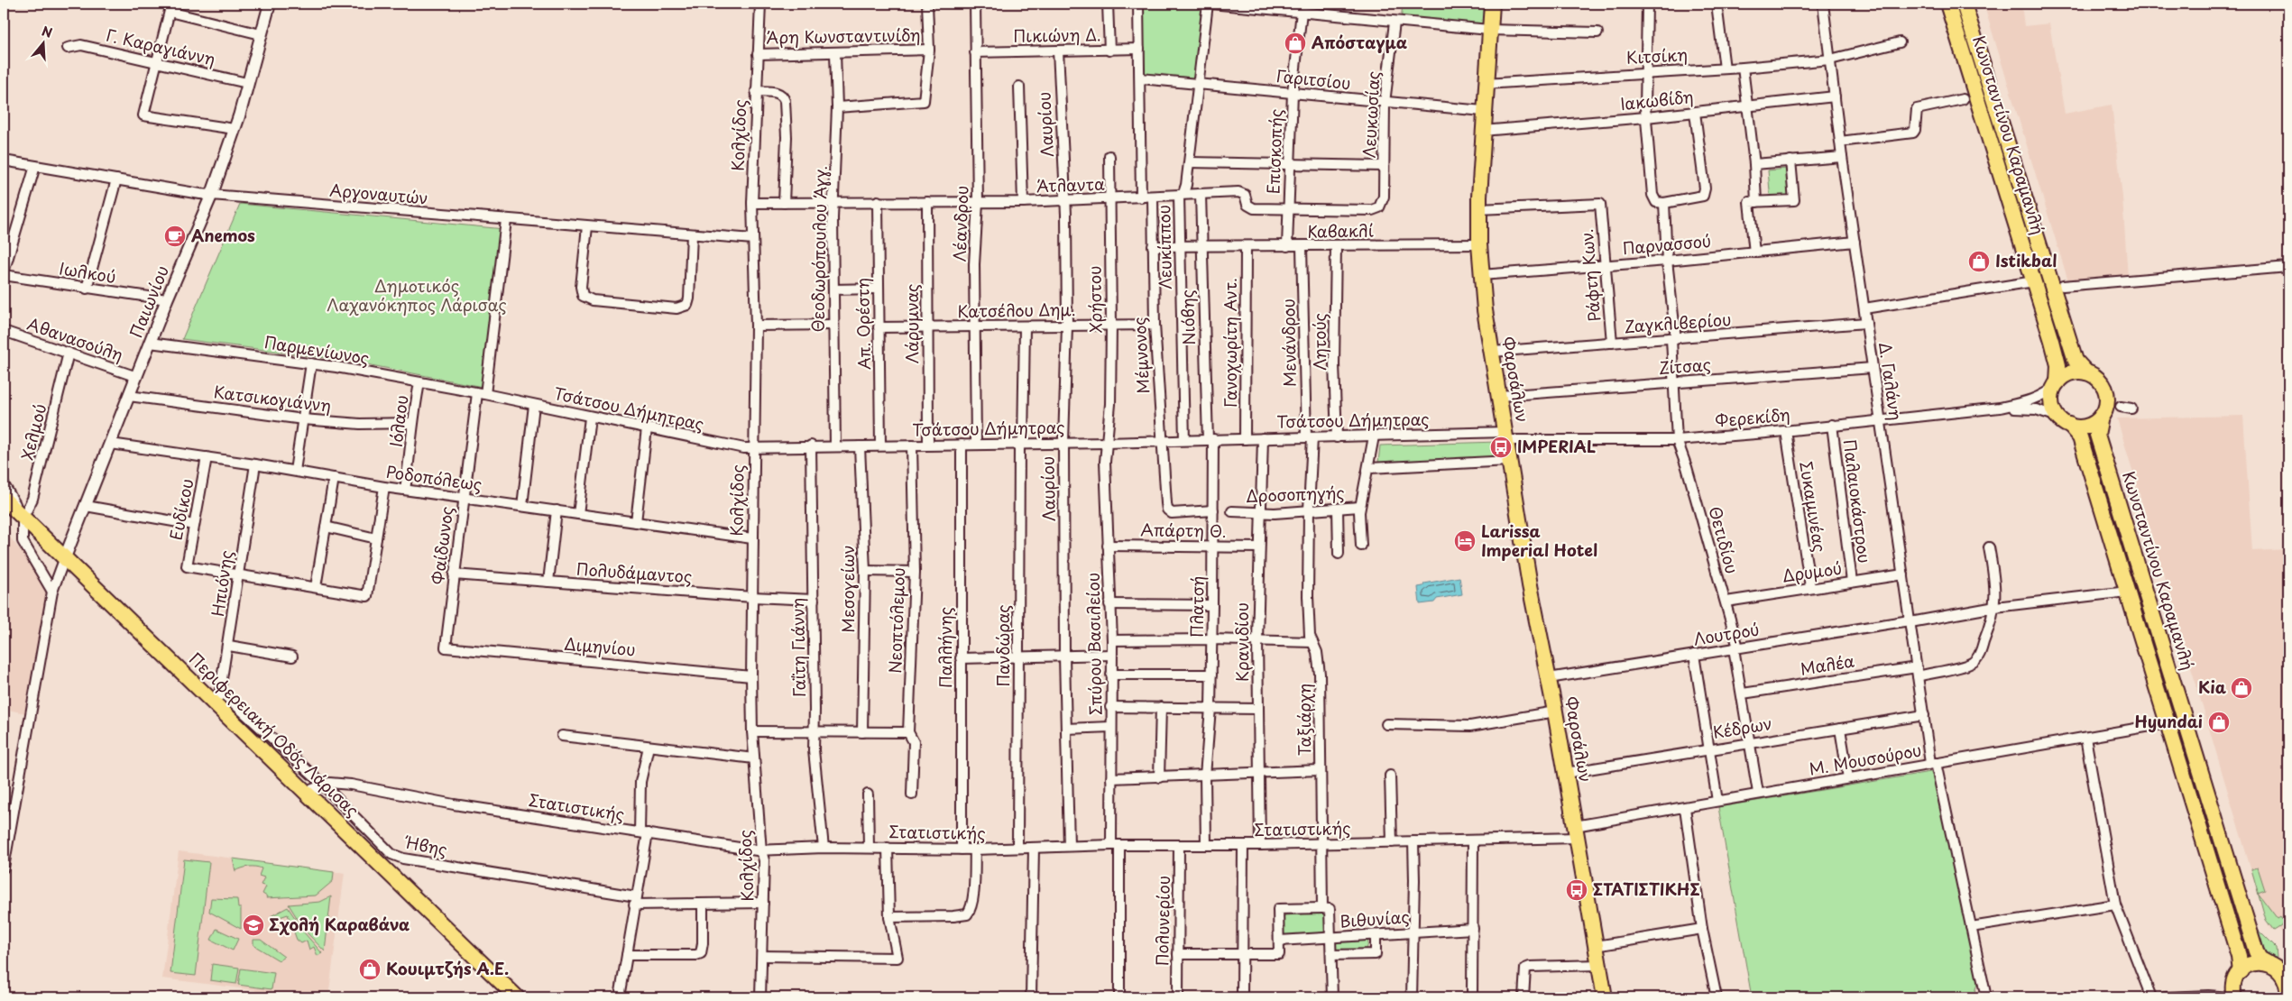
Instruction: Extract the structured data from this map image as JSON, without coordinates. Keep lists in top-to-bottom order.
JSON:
{
  "streets": {
    "main road": ["Κωνσταντίνου Καραμανλή", "Φαρσάλων", "Περιφερειακή Οδός Λάρισας"],
    "street": [
      "Πικιώνη Δ.",
      "Άρη Κωνσταντινίδη",
      "Γ. Καραγιάννη",
      "Κιτσίκη",
      "Γαριτσίου",
      "Ιακωβίδη",
      "Λευκωσίας",
      "Λαυρίου",
      "Κολχίδος",
      "Επισκοπής",
      "Άτλαντα",
      "Αργοναυτών",
      "Λέανδρου",
      "Καβακλί",
      "Παρνασσού",
      "Λευκίππου",
      "Θεοδωρόπουλου Άγγ.",
      "Ιωλκού",
      "Ράφτη Κων.",
      "Χρήστου",
      "Παιωνίου",
      "Κατσέλου Δημ.",
      "Νιόβης",
      "Απ. Ορέστη",
      "Λάρυμνας",
      "Ζαγκλιβερίου",
      "Αθανασούλη",
      "Λητούς",
      "Γανοχωρίτη Αντ.",
      "Μενάνδρου",
      "Παρμενίωνος",
      "Μέμνονος",
      "Ζίτσας",
      "Δ. Γαλάνη",
      "Κατσικογιάννη",
      "Τσάτσου Δήμητρας",
      "Φερεκίδη",
      "Ιόλαου",
      "Χελμού",
      "Ροδοπόλεως",
      "Δροσοπηγής",
      "Παλαιοκάστρου",
      "Συκαμινέας",
      "Ευδίκου",
      "Απάρτη Θ.",
      "Θετιδίου",
      "Φαίδωνος",
      "Δρυμού",
      "Πολυδάμαντος",
      "Ηπιόνης",
      "Μεσογείων",
      "Πλατσή",
      "Νεοπτόλεμου",
      "Λουτρού",
      "Κρανιδίου",
      "Σπύρου Βασιλείου",
      "Πανδώρας",
      "Διμηνίου",
      "Γαΐτη Γιάννη",
      "Παλλήνης",
      "Μαλέα",
      "Ταξιάρχη",
      "Κέδρων",
      "Μ. Μουσούρου",
      "Στατιστικής",
      "Ήβης",
      "Βιθυνίας",
      "Πολυνερίου"
    ]
  },
  "crossings": [
    ["Πικιώνη Δ.", "Λαυρίου"],
    ["Πικιώνη Δ.", "Λέανδρου"],
    ["Άρη Κωνσταντινίδη", "Κολχίδος"],
    ["Άρη Κωνσταντινίδη", "Θεοδωρόπουλου Άγγ."],
    ["Γ. Καραγιάννη", "Παιωνίου"],
    ["Κιτσίκη", "Φαρσάλων"],
    ["Κιτσίκη", "Δ. Γαλάνη"],
    ["Γαριτσίου", "Λευκωσίας"],
    ["Γαριτσίου", "Επισκοπής"],
    ["Γαριτσίου", "Λευκίππου"],
    ["Γαριτσίου", "Φαρσάλων"],
    ["Ιακωβίδη", "Φαρσάλων"],
    ["Ιακωβίδη", "Δ. Γαλάνη"],
    ["Λευκωσίας", "Άτλαντα"],
    ["Λαυρίου", "Άτλαντα"],
    ["Λαυρίου", "Κατσέλου Δημ."],
    ["Λαυρίου", "Τσάτσου Δήμητρας"],
    ["Λαυρίου", "Στατιστικής"],
    ["Κολχίδος", "Άτλαντα"],
    ["Κολχίδος", "Αργοναυτών"],
    ["Κολχίδος", "Τσάτσου Δήμητρας"],
    ["Κολχίδος", "Ροδοπόλεως"],
    ["Κολχίδος", "Πολυδάμαντος"],
    ["Κολχίδος", "Διμηνίου"],
    ["Κολχίδος", "Στατιστικής"],
    ["Κολχίδος", "Ήβης"],
    ["Κωνσταντίνου Καραμανλή", "Φερεκίδη"],
    ["Επισκοπής", "Άτλαντα"],
    ["Επισκοπής", "Καβακλί"],
    ["Άτλαντα", "Λέανδρου"],
    ["Άτλαντα", "Λευκίππου"],
    ["Άτλαντα", "Θεοδωρόπουλου Άγγ."],
    ["Άτλαντα", "Χρήστου"],
    ["Άτλαντα", "Νιόβης"],
    ["Άτλαντα", "Απ. Ορέστη"],
    ["Άτλαντα", "Λάρυμνας"],
    ["Άτλαντα", "Μέμνονος"],
    ["Αργοναυτών", "Παιωνίου"],
    ["Αργοναυτών", "Φαίδωνος"],
    ["Λέανδρου", "Κατσέλου Δημ."],
    ["Λέανδρου", "Τσάτσου Δήμητρας"],
    ["Καβακλί", "Λευκίππου"],
    ["Καβακλί", "Νιόβης"],
    ["Καβακλί", "Λητούς"],
    ["Καβακλί", "Γανοχωρίτη Αντ."],
    ["Καβακλί", "Μενάνδρου"],
    ["Καβακλί", "Μέμνονος"],
    ["Καβακλί", "Φαρσάλων"],
    ["Παρνασσού", "Ράφτη Κων."],
    ["Παρνασσού", "Φαρσάλων"],
    ["Παρνασσού", "Δ. Γαλάνη"],
    ["Παρνασσού", "Θετιδίου"],
    ["Λευκίππου", "Τσάτσου Δήμητρας"],
    ["Θεοδωρόπουλου Άγγ.", "Τσάτσου Δήμητρας"],
    ["Ιωλκού", "Παιωνίου"],
    ["Ράφτη Κων.", "Ζαγκλιβερίου"],
    ["Ράφτη Κων.", "Φαρσάλων"],
    ["Χρήστου", "Κατσέλου Δημ."],
    ["Χρήστου", "Τσάτσου Δήμητρας"],
    ["Χρήστου", "Σπύρου Βασιλείου"],
    ["Παιωνίου", "Αθανασούλη"],
    ["Παιωνίου", "Παρμενίωνος"],
    ["Παιωνίου", "Κατσικογιάννη"],
    ["Παιωνίου", "Ροδοπόλεως"],
    ["Παιωνίου", "Περιφερειακή Οδός Λάρισας"],
    ["Κατσέλου Δημ.", "Απ. Ορέστη"],
    ["Κατσέλου Δημ.", "Λάρυμνας"],
    ["Κατσέλου Δημ.", "Μέμνονος"],
    ["Κατσέλου Δημ.", "Πανδώρας"],
    ["Νιόβης", "Τσάτσου Δήμητρας"],
    ["Νιόβης", "Πλατσή"],
    ["Απ. Ορέστη", "Τσάτσου Δήμητρας"],
    ["Λάρυμνας", "Τσάτσου Δήμητρας"],
    ["Ζαγκλιβερίου", "Φαρσάλων"],
    ["Ζαγκλιβερίου", "Δ. Γαλάνη"],
    ["Ζαγκλιβερίου", "Θετιδίου"],
    ["Αθανασούλη", "Χελμού"],
    ["Λητούς", "Τσάτσου Δήμητρας"],
    ["Γανοχωρίτη Αντ.", "Τσάτσου Δήμητρας"],
    ["Μενάνδρου", "Τσάτσου Δήμητρας"],
    ["Μενάνδρου", "Ταξιάρχη"],
    ["Παρμενίωνος", "Τσάτσου Δήμητρας"],
    ["Παρμενίωνος", "Ιόλαου"],
    ["Παρμενίωνος", "Φαίδωνος"],
    ["Μέμνονος", "Τσάτσου Δήμητρας"],
    ["Μέμνονος", "Πλατσή"],
    ["Ζίτσας", "Φαρσάλων"],
    ["Ζίτσας", "Δ. Γαλάνη"],
    ["Ζίτσας", "Θετιδίου"],
    ["Φαρσάλων", "Τσάτσου Δήμητρας"],
    ["Φαρσάλων", "Φερεκίδη"],
    ["Φαρσάλων", "Λουτρού"],
    ["Φαρσάλων", "Κέδρων"],
    ["Φαρσάλων", "Μ. Μουσούρου"],
    ["Φαρσάλων", "Στατιστικής"],
    ["Δ. Γαλάνη", "Φερεκίδη"],
    ["Δ. Γαλάνη", "Δρυμού"],
    ["Δ. Γαλάνη", "Λουτρού"],
    ["Δ. Γαλάνη", "Μαλέα"],
    ["Δ. Γαλάνη", "Κέδρων"],
    ["Δ. Γαλάνη", "Μ. Μουσούρου"],
    ["Κατσικογιάννη", "Ιόλαου"],
    ["Τσάτσου Δήμητρας", "Φερεκίδη"],
    ["Τσάτσου Δήμητρας", "Φαίδωνος"],
    ["Τσάτσου Δήμητρας", "Μεσογείων"],
    ["Τσάτσου Δήμητρας", "Πλατσή"],
    ["Τσάτσου Δήμητρας", "Νεοπτόλεμου"],
    ["Τσάτσου Δήμητρας", "Κρανιδίου"],
    ["Τσάτσου Δήμητρας", "Σπύρου Βασιλείου"],
    ["Τσάτσου Δήμητρας", "Πανδώρας"],
    ["Τσάτσου Δήμητρας", "Γαΐτη Γιάννη"],
    ["Τσάτσου Δήμητρας", "Παλλήνης"],
    ["Τσάτσου Δήμητρας", "Ταξιάρχη"],
    ["Φερεκίδη", "Παλαιοκάστρου"],
    ["Φερεκίδη", "Συκαμινέας"],
    ["Φερεκίδη", "Θετιδίου"],
    ["Ιόλαου", "Ροδοπόλεως"],
    ["Χελμού", "Περιφερειακή Οδός Λάρισας"],
    ["Ροδοπόλεως", "Ευδίκου"],
    ["Ροδοπόλεως", "Φαίδωνος"],
    ["Ροδοπόλεως", "Ηπιόνης"],
    ["Δροσοπηγής", "Κρανιδίου"],
    ["Δροσοπηγής", "Ταξιάρχη"],
    ["Παλαιοκάστρου", "Δρυμού"],
    ["Συκαμινέας", "Δρυμού"],
    ["Ευδίκου", "Ηπιόνης"],
    ["Απάρτη Θ.", "Πλατσή"],
    ["Απάρτη Θ.", "Κρανιδίου"],
    ["Απάρτη Θ.", "Σπύρου Βασιλείου"],
    ["Θετιδίου", "Δρυμού"],
    ["Θετιδίου", "Λουτρού"],
    ["Θετιδίου", "Μαλέα"],
    ["Θετιδίου", "Κέδρων"],
    ["Θετιδίου", "Μ. Μουσούρου"],
    ["Φαίδωνος", "Πολυδάμαντος"],
    ["Φαίδωνος", "Διμηνίου"],
    ["Πολυδάμαντος", "Γαΐτη Γιάννη"],
    ["Ηπιόνης", "Περιφερειακή Οδός Λάρισας"],
    ["Ηπιόνης", "Ήβης"],
    ["Πλατσή", "Στατιστικής"],
    ["Λουτρού", "Μαλέα"],
    ["Κρανιδίου", "Στατιστικής"],
    ["Σπύρου Βασιλείου", "Στατιστικής"],
    ["Πανδώρας", "Στατιστικής"],
    ["Γαΐτη Γιάννη", "Στατιστικής"],
    ["Παλλήνης", "Στατιστικής"],
    ["Ταξιάρχη", "Στατιστικής"],
    ["Ταξιάρχη", "Βιθυνίας"],
    ["Περιφερειακή Οδός Λάρισας", "Στατιστικής"],
    ["Περιφερειακή Οδός Λάρισας", "Ήβης"],
    ["Μ. Μουσούρου", "Στατιστικής"],
    ["Στατιστικής", "Ήβης"],
    ["Στατιστικής", "Πολυνερίου"]
  ],
  "parks": ["Δημοτικός Λαχανόκηπος Λάρισας"],
  "places": {
    "shop": [
      "Απόσταγμα",
      "Istikbal",
      "Kia",
      "Hyundai",
      "Κουιμτζήs Α.Ε."
    ],
    "cafe": ["Anemos"],
    "bus stop": ["IMPERIAL", "ΣΤΑΤΙΣΤΙΚΗΣ"],
    "hotel": ["Larissa Imperial Hotel"],
    "school or university": ["Σχολή Καραβάνα"]
  },
  "north": "top"
}
